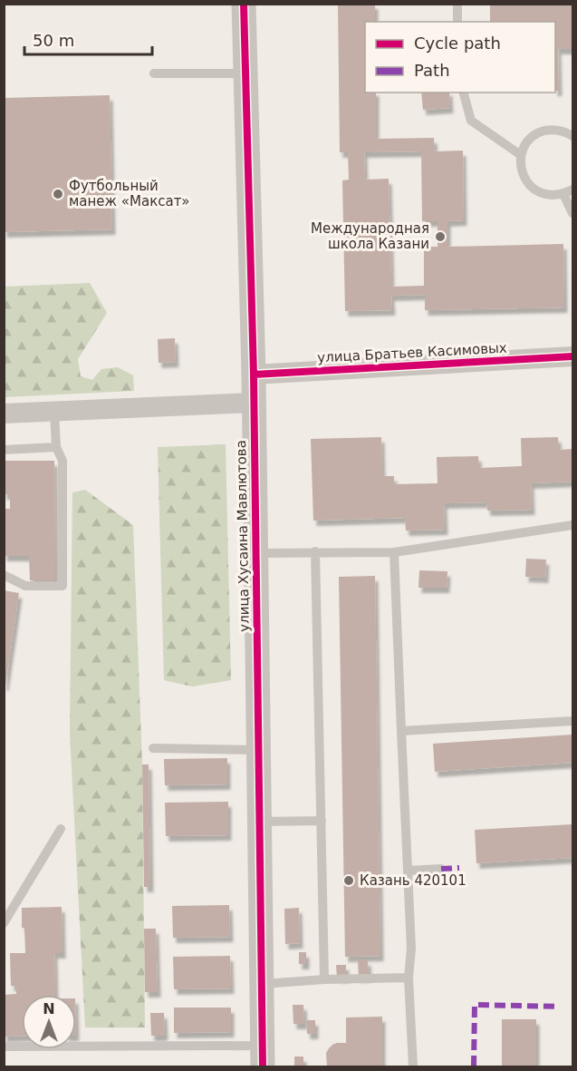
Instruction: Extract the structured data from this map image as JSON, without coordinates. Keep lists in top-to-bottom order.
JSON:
{
  "streets": {
    "street": ["улица Братьев Касимовых", "улица Хусаина Мавлютова"]
  },
  "crossings": [
    ["улица Братьев Касимовых", "улица Хусаина Мавлютова"]
  ],
  "places": ["Футбольный манеж «Максат»", "Международная школа Казани", "Казань 420101"],
  "legend": ["Cycle path", "Path"],
  "scale_bar": "50 m",
  "north": "top"
}
